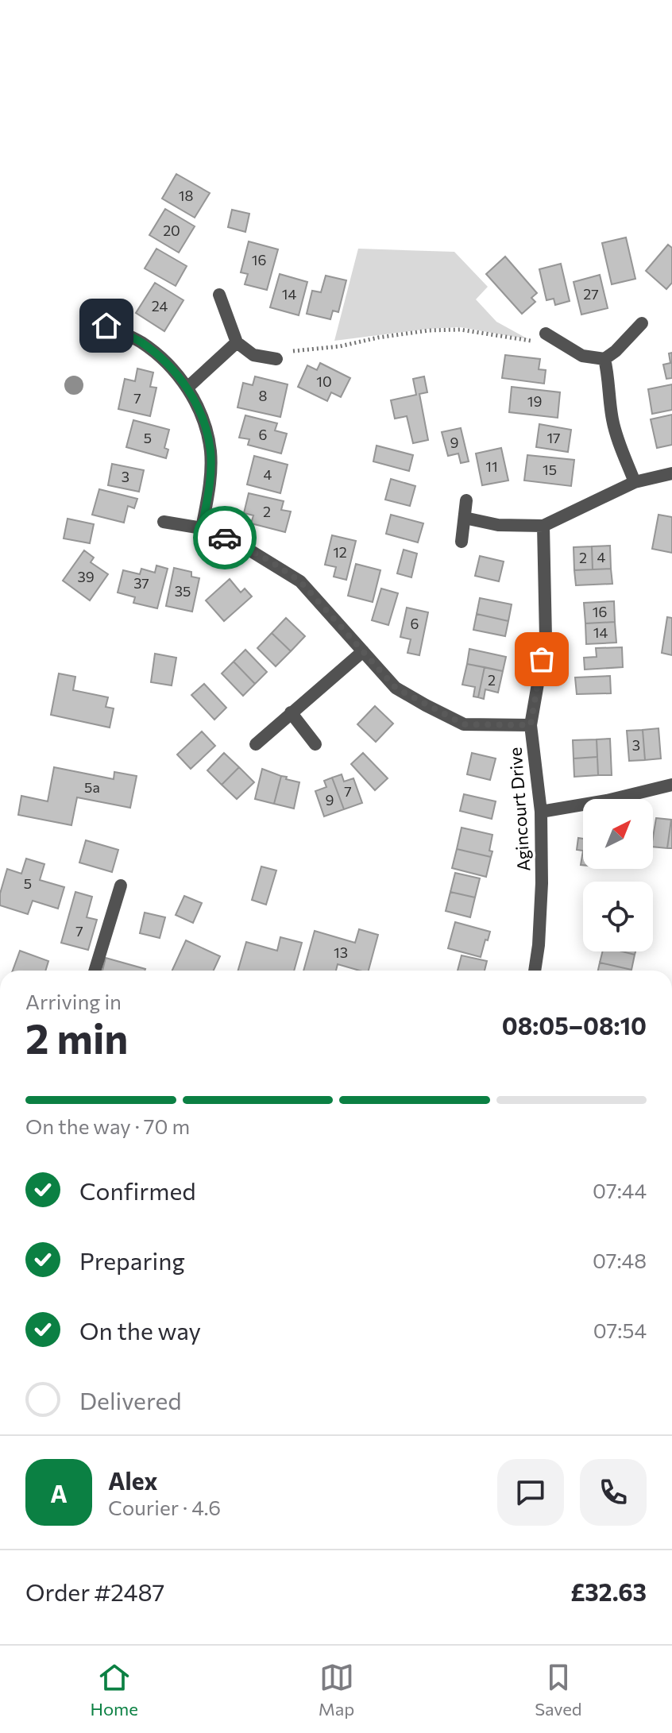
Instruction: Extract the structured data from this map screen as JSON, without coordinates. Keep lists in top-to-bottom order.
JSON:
{
  "streets": {
    "street": ["Agincourt Drive"]
  },
  "house_numbers": [
    "18",
    "20",
    "16",
    "14",
    "27",
    "24",
    "10",
    "8",
    "7",
    "19",
    "6",
    "5",
    "17",
    "9",
    "11",
    "15",
    "4",
    "3",
    "2",
    "12",
    "4",
    "2",
    "39",
    "37",
    "35",
    "16",
    "6",
    "14",
    "2",
    "3",
    "5a",
    "7",
    "9",
    "5",
    "7",
    "13"
  ],
  "north": "top right",
  "page": {
    "heading": ["2 min", "Arriving in", "08:05–08:10"],
    "panel": [
      "Alex",
      "Courier · 4.6",
      "Order #2487",
      "£32.63"
    ],
    "bar": "On the way · 70 m",
    "list": [
      ["Confirmed", "07:44"],
      ["Preparing", "07:48"],
      ["On the way", "07:54"],
      "Delivered"
    ],
    "round": "A",
    "tabs": ["Home", "Map", "Saved"]
  }
}
